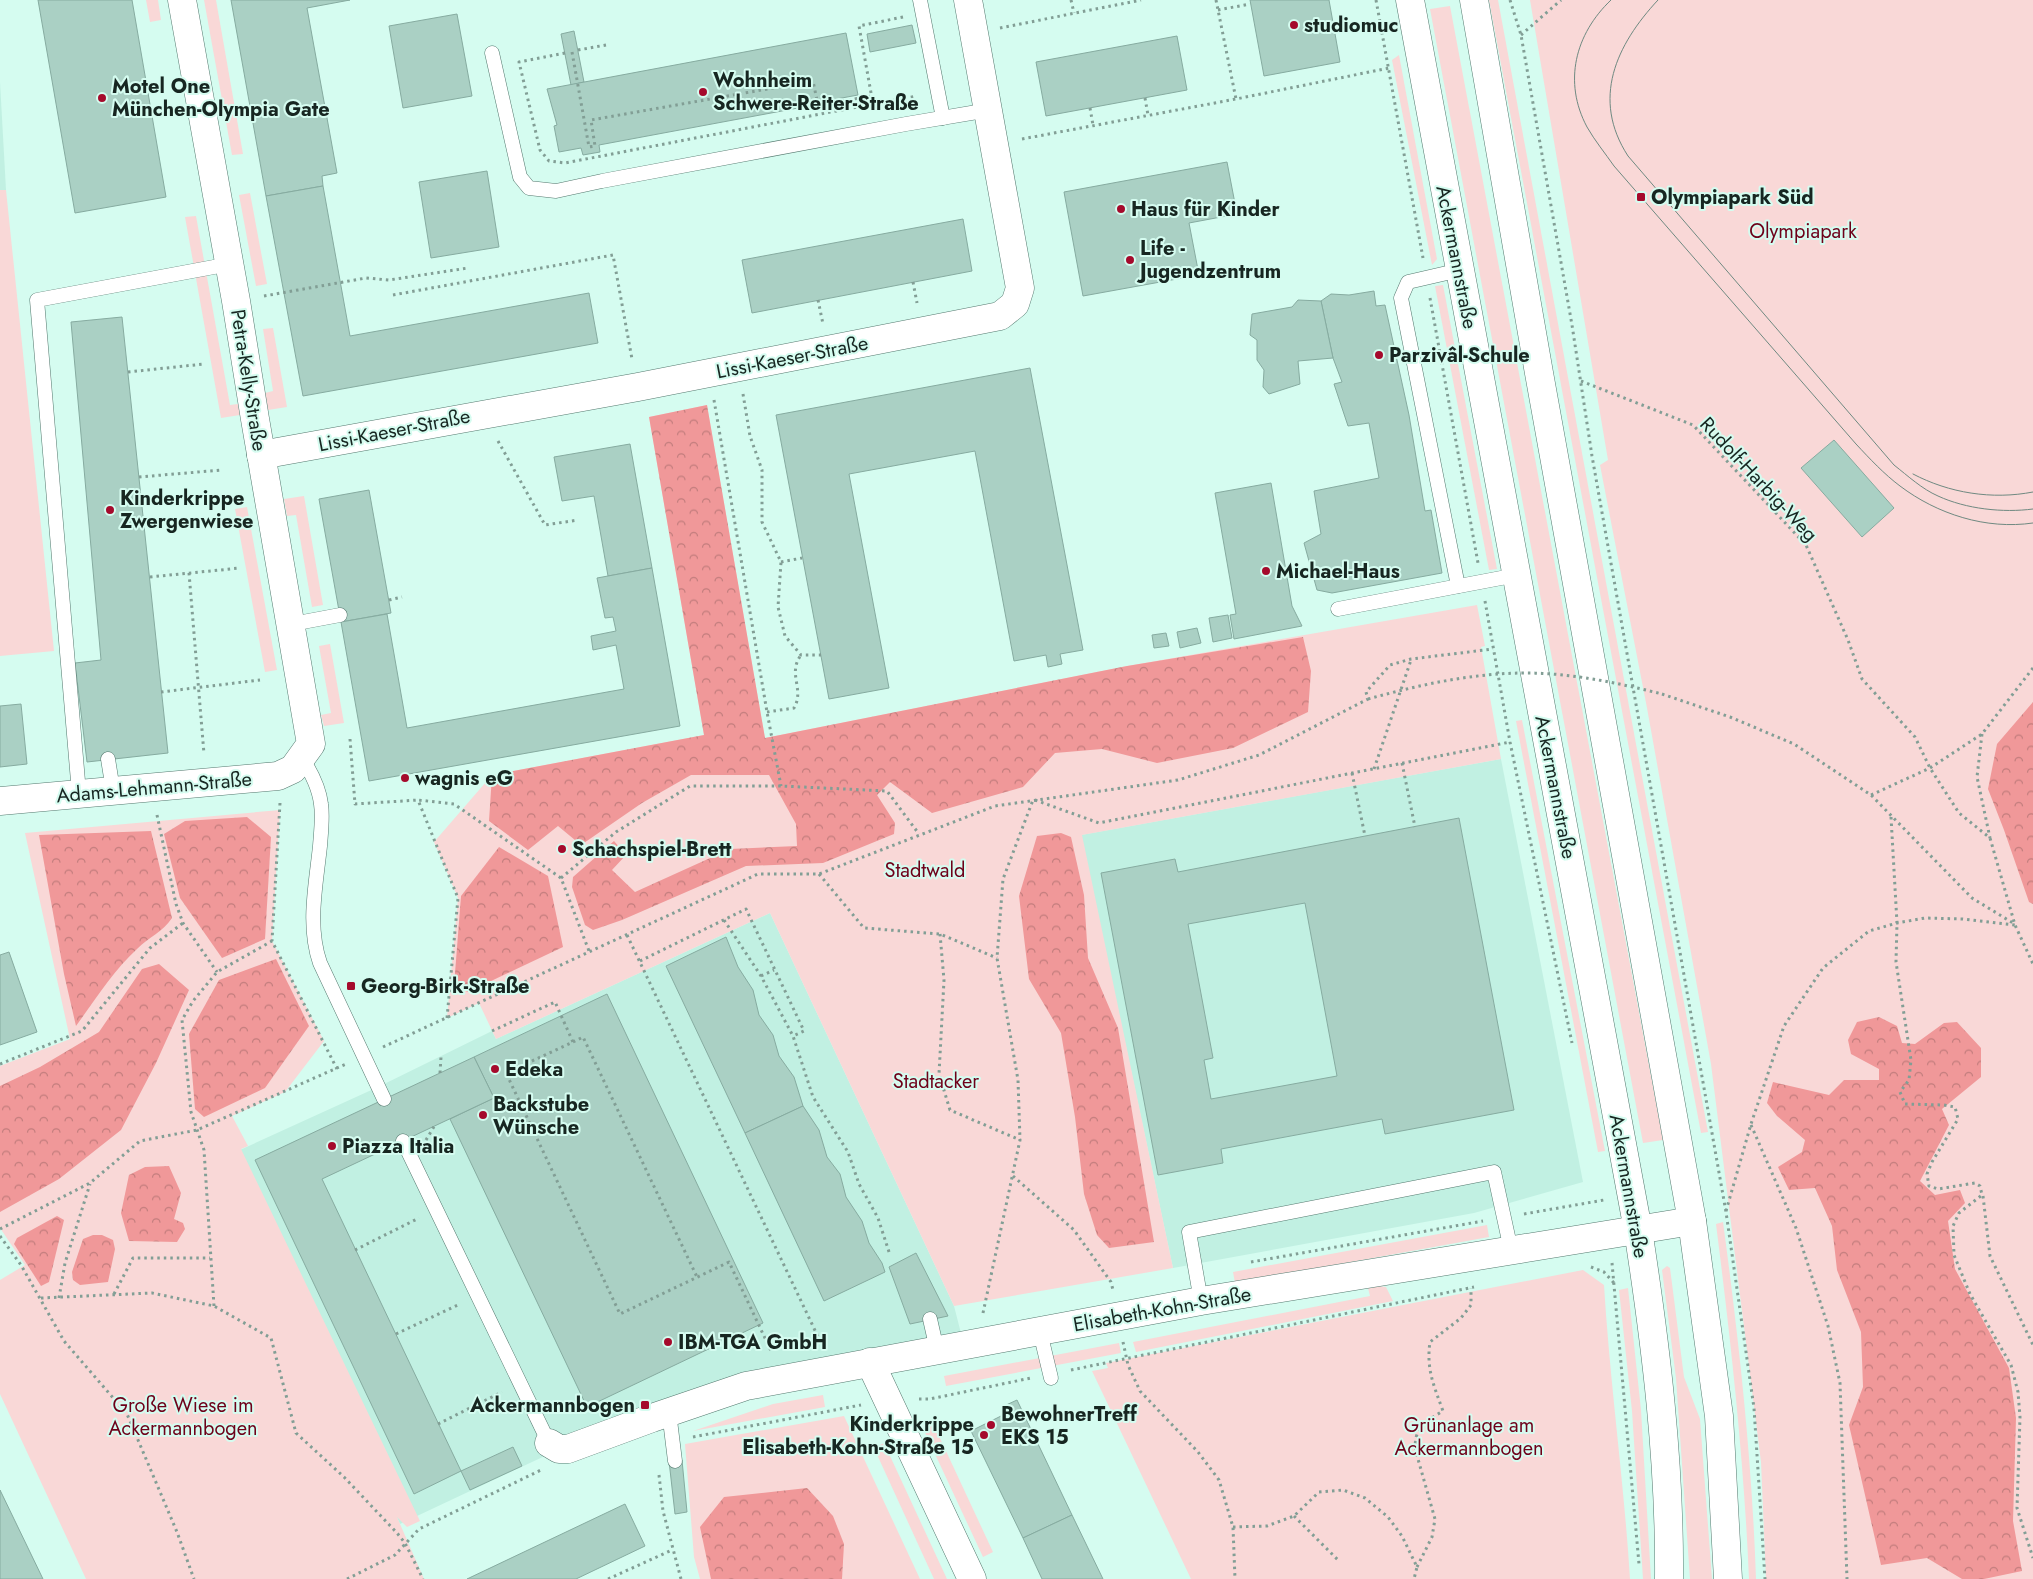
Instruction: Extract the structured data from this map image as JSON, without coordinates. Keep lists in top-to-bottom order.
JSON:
{
  "streets": {
    "street": [
      "Ackermannstraße",
      "Lissi-Kaeser-Straße",
      "Petra-Kelly-Straße",
      "Adams-Lehmann-Straße",
      "Elisabeth-Kohn-Straße"
    ],
    "path": ["Rudolf-Harbig-Weg"]
  },
  "crossings": [
    ["Ackermannstraße", "Elisabeth-Kohn-Straße"],
    ["Lissi-Kaeser-Straße", "Petra-Kelly-Straße"],
    ["Petra-Kelly-Straße", "Adams-Lehmann-Straße"]
  ],
  "parks": [
    "Olympiapark",
    "Stadtwald",
    "Stadtacker",
    "Große Wiese im Ackermannbogen",
    "Grünanlage am Ackermannbogen"
  ],
  "places": {
    "other": [
      "studiomuc",
      "Wohnheim Schwere-Reiter-Straße",
      "Motel One München-Olympia Gate",
      "Haus für Kinder",
      "Life - Jugendzentrum",
      "Parzivâl-Schule",
      "Kinderkrippe Zwergenwiese",
      "Michael-Haus",
      "wagnis eG",
      "Schachspiel-Brett",
      "Edeka",
      "Backstube Wünsche",
      "Piazza Italia",
      "IBM-TGA GmbH",
      "BewohnerTreff EKS 15",
      "Kinderkrippe Elisabeth-Kohn-Straße 15"
    ],
    "transit": ["Olympiapark Süd", "Georg-Birk-Straße", "Ackermannbogen"]
  }
}
